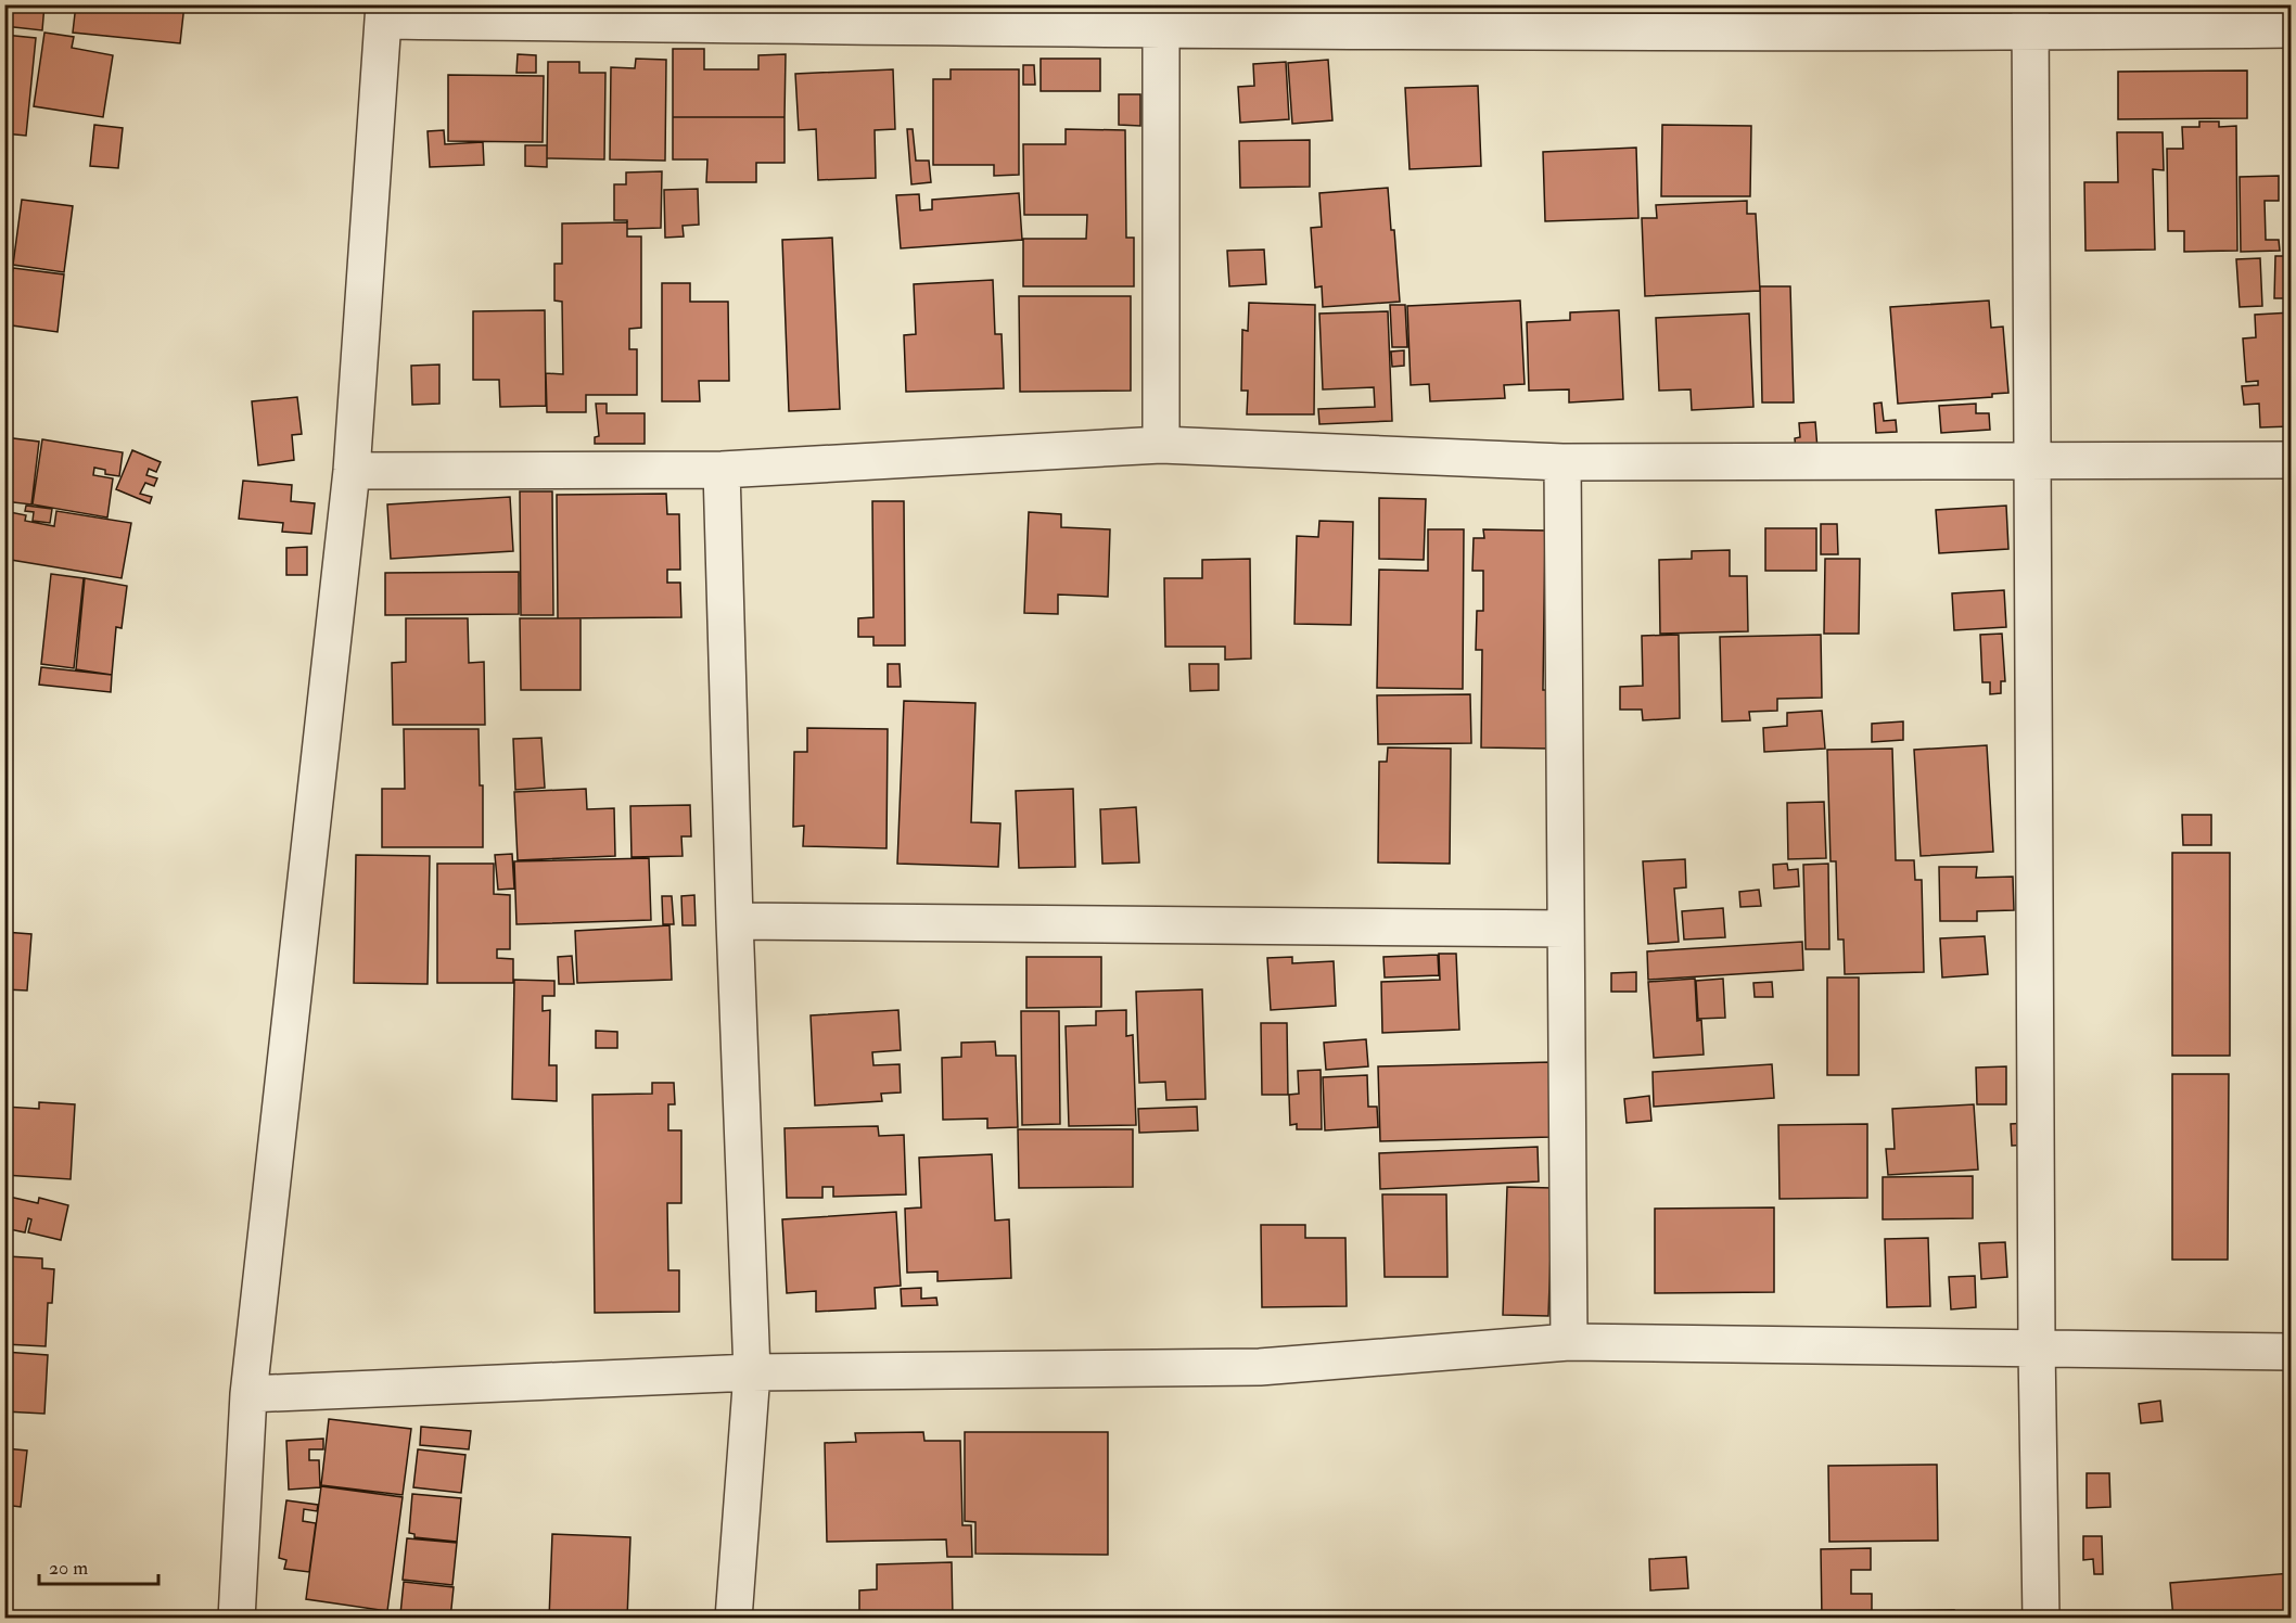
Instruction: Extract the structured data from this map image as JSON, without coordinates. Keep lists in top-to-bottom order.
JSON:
{
  "scale_bar": "20 m"
}
